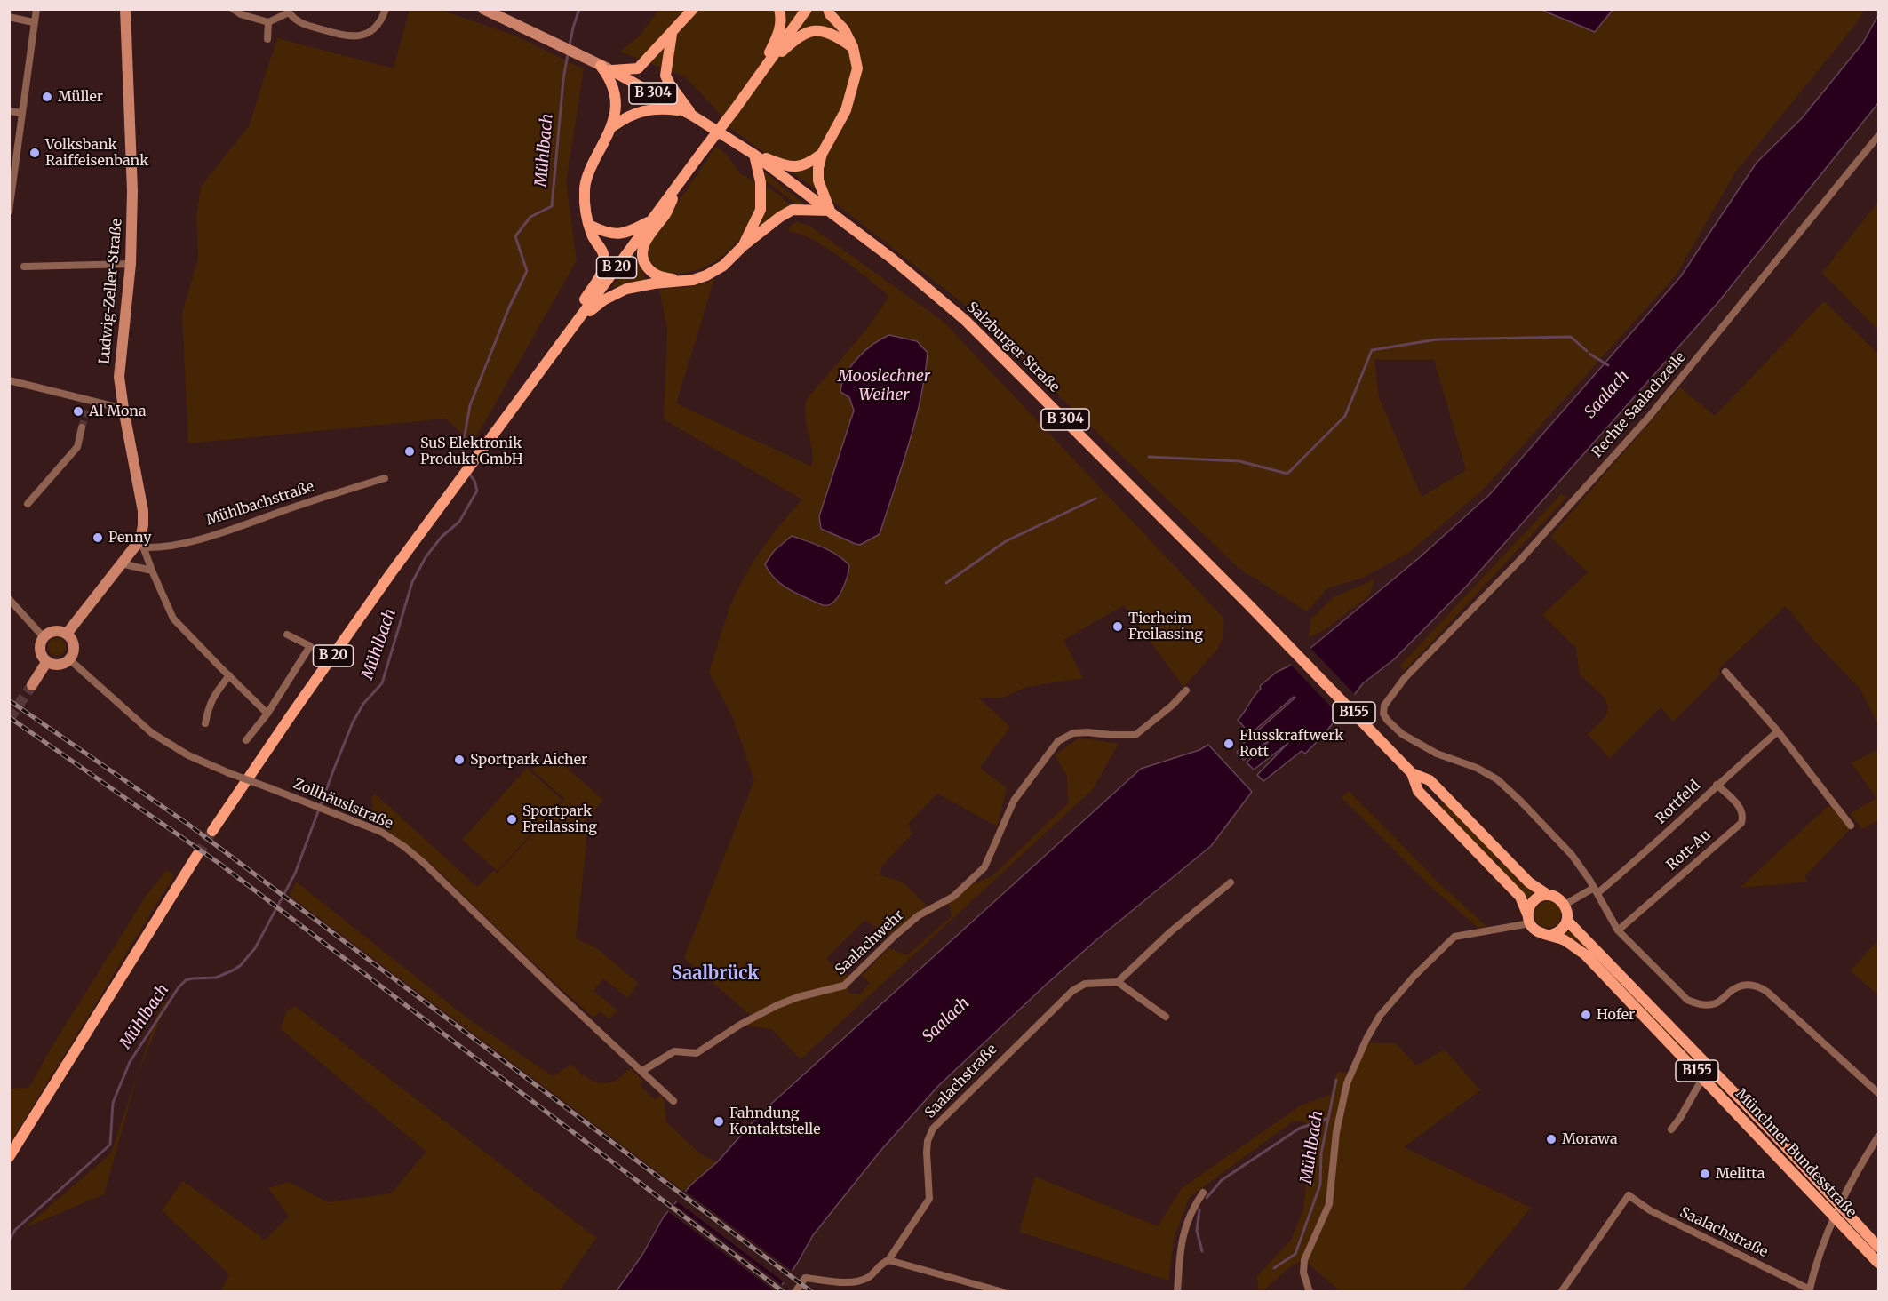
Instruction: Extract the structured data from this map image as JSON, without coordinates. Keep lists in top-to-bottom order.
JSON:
{
  "streets": {
    "main road": [
      "B 304",
      "B 20",
      "Salzburger Straße",
      "B155",
      "Münchner Bundesstraße"
    ],
    "street": [
      "Ludwig-Zeller-Straße",
      "Rechte Saalachzeile",
      "Mühlbachstraße",
      "Rottfeld",
      "Zollhäuslstraße",
      "Rott-Au",
      "Saalachwehr",
      "Saalachstraße"
    ]
  },
  "crossings": [
    ["B 304", "Salzburger Straße"],
    ["Ludwig-Zeller-Straße", "Mühlbachstraße"],
    ["Salzburger Straße", "B155"],
    ["Rechte Saalachzeile", "Rottfeld"],
    ["Rechte Saalachzeile", "Rott-Au"],
    ["B155", "Rottfeld"],
    ["B155", "Münchner Bundesstraße"],
    ["Rottfeld", "Rott-Au"],
    ["Rottfeld", "Münchner Bundesstraße"],
    ["Zollhäuslstraße", "Saalachwehr"],
    ["Saalachstraße", "Münchner Bundesstraße"]
  ],
  "districts": ["Saalbrück"],
  "water": ["Mühlbach", "Mooslechner Weiher", "Saalach"],
  "places": [
    "Müller",
    "Volksbank Raiffeisenbank",
    "Al Mona",
    "SuS Elektronik Produkt GmbH",
    "Penny",
    "Tierheim Freilassing",
    "Flusskraftwerk Rott",
    "Sportpark Aicher",
    "Sportpark Freilassing",
    "Hofer",
    "Fahndung Kontaktstelle",
    "Morawa",
    "Melitta"
  ]
}
